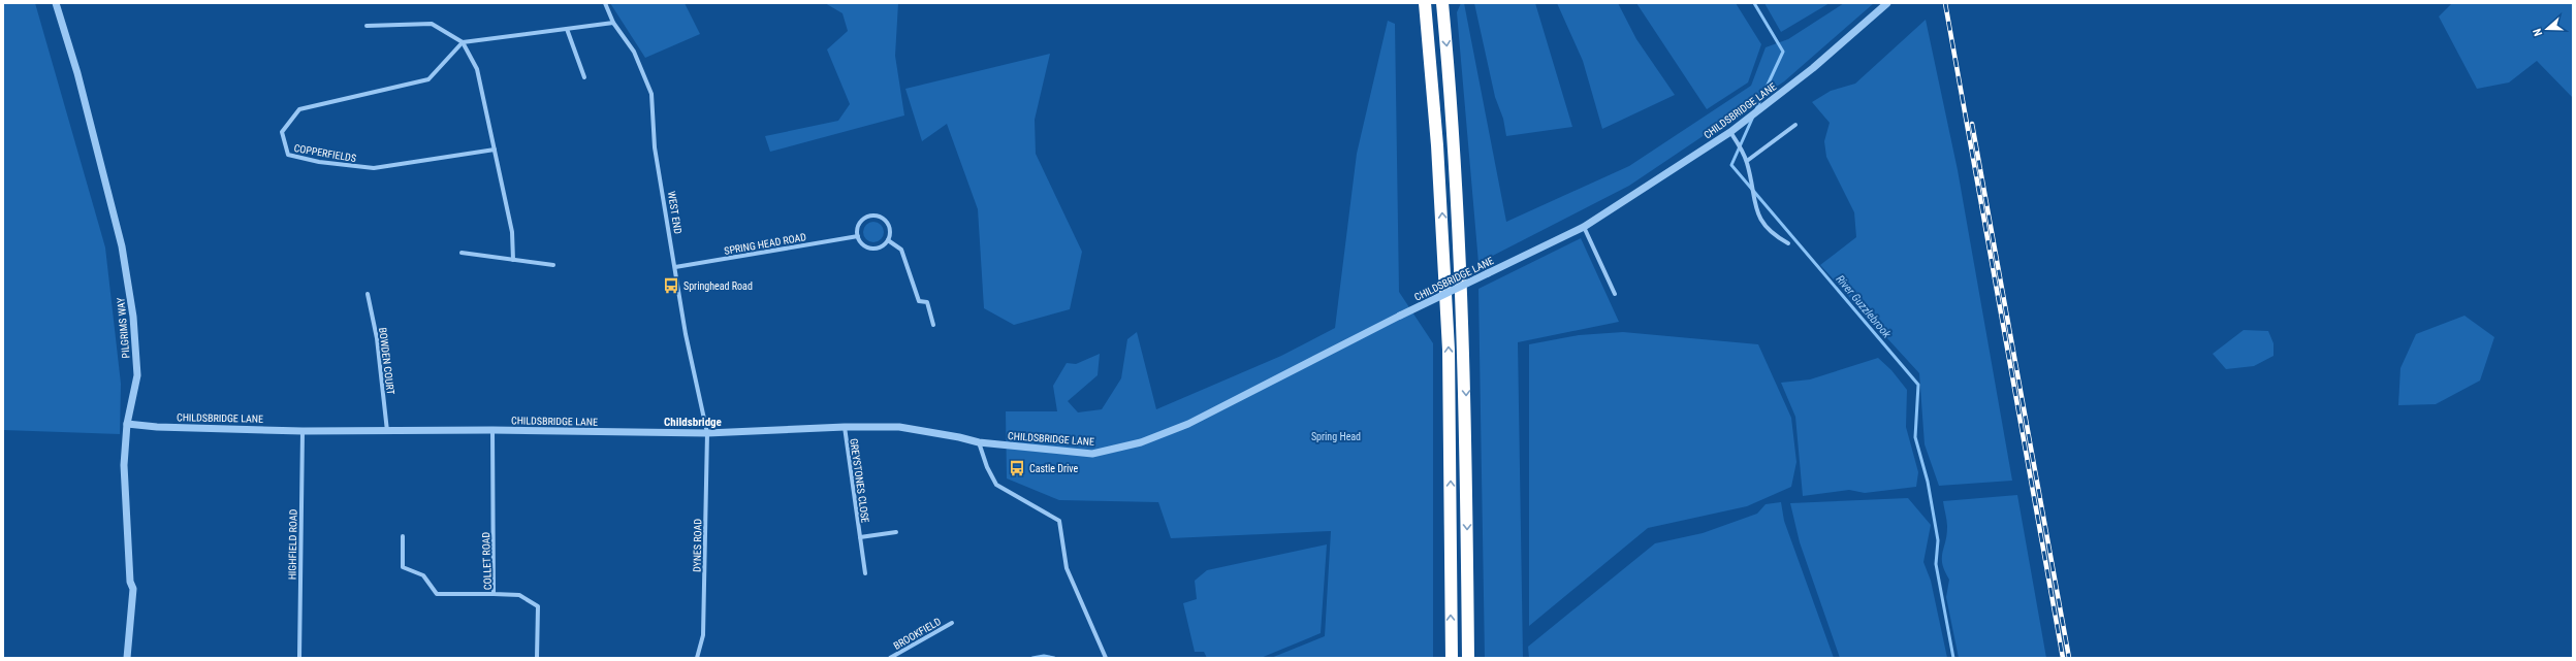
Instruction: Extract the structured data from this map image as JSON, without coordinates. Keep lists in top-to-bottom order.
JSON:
{
  "streets": {
    "street": [
      "CHILDSBRIDGE LANE",
      "COPPERFIELDS",
      "WEST END",
      "SPRING HEAD ROAD",
      "PILGRIMS WAY",
      "BOWDEN COURT",
      "GREYSTONES CLOSE",
      "HIGHFIELD ROAD",
      "DYNES ROAD",
      "COLLET ROAD",
      "BROOKFIELD"
    ]
  },
  "crossings": [
    ["CHILDSBRIDGE LANE", "WEST END"],
    ["CHILDSBRIDGE LANE", "PILGRIMS WAY"],
    ["CHILDSBRIDGE LANE", "BOWDEN COURT"],
    ["CHILDSBRIDGE LANE", "GREYSTONES CLOSE"],
    ["CHILDSBRIDGE LANE", "HIGHFIELD ROAD"],
    ["CHILDSBRIDGE LANE", "DYNES ROAD"],
    ["CHILDSBRIDGE LANE", "COLLET ROAD"],
    ["WEST END", "SPRING HEAD ROAD"],
    ["WEST END", "DYNES ROAD"]
  ],
  "districts": ["Childsbridge"],
  "water": ["River Guzzlebrook"],
  "parks": ["Spring Head"],
  "places": {
    "bus stop": ["Springhead Road", "Castle Drive"]
  },
  "north": "left"
}
